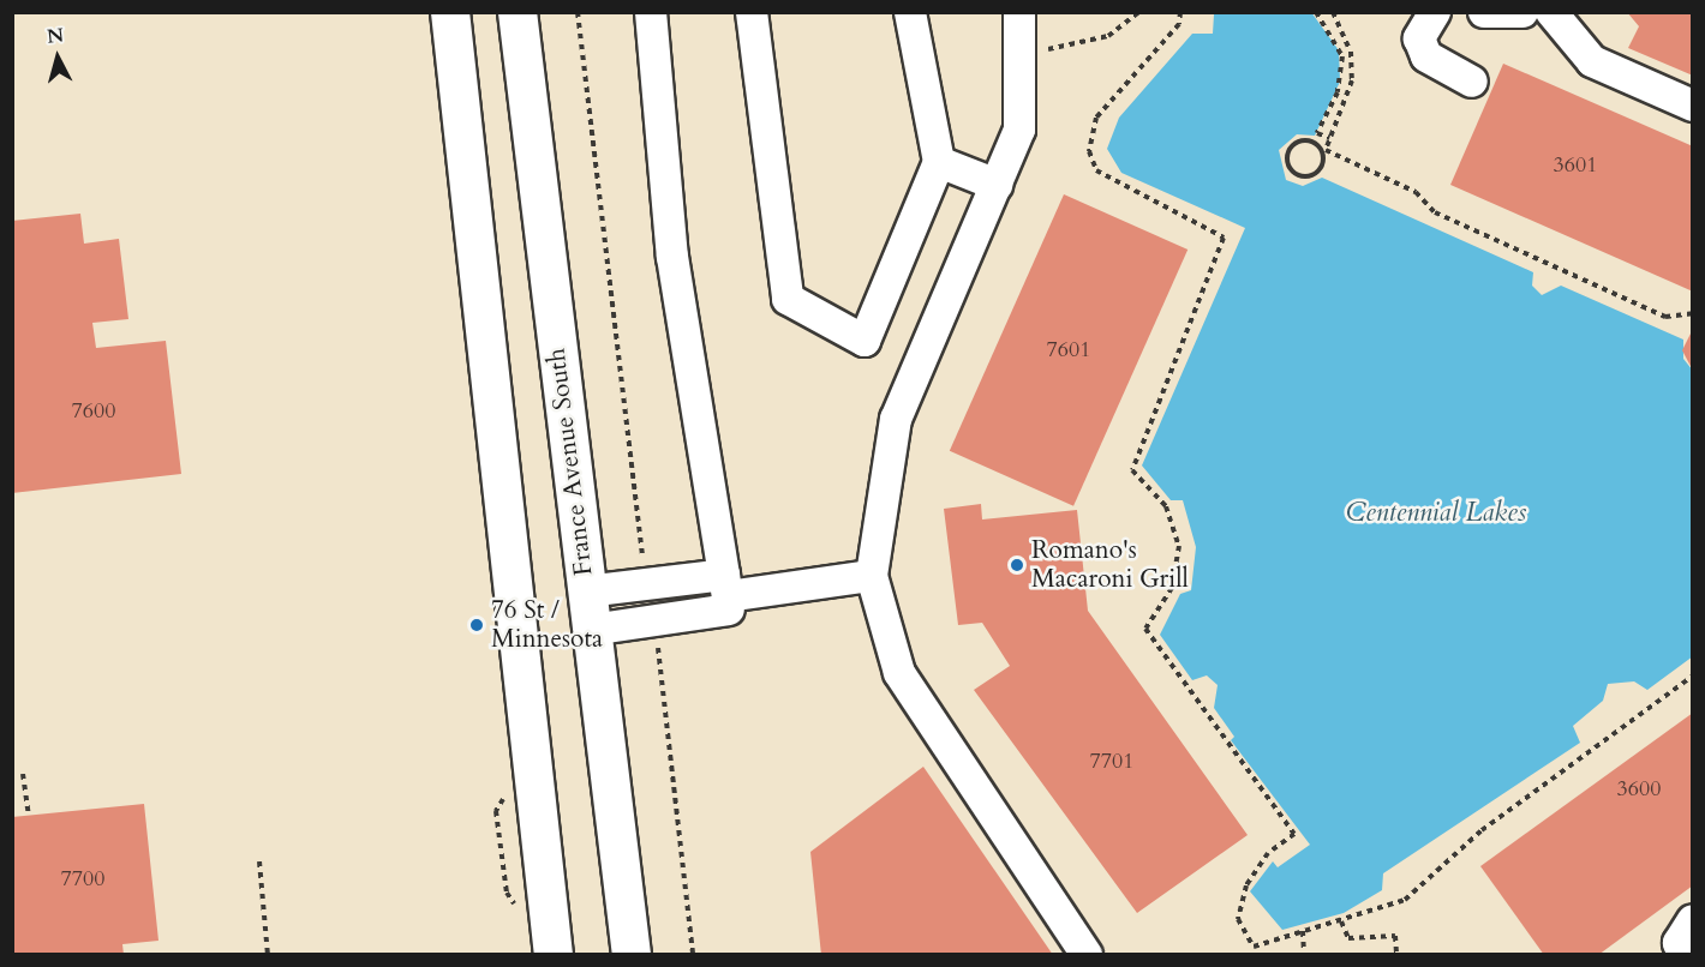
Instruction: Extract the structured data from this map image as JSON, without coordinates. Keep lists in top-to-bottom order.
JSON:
{
  "streets": {
    "main road": ["France Avenue South"]
  },
  "water": ["Centennial Lakes"],
  "places": ["Romano's Macaroni Grill", "76 St / Minnesota"],
  "house_numbers": [
    "3601",
    "7601",
    "7600",
    "7701",
    "3600",
    "7700"
  ],
  "north": "top"
}
